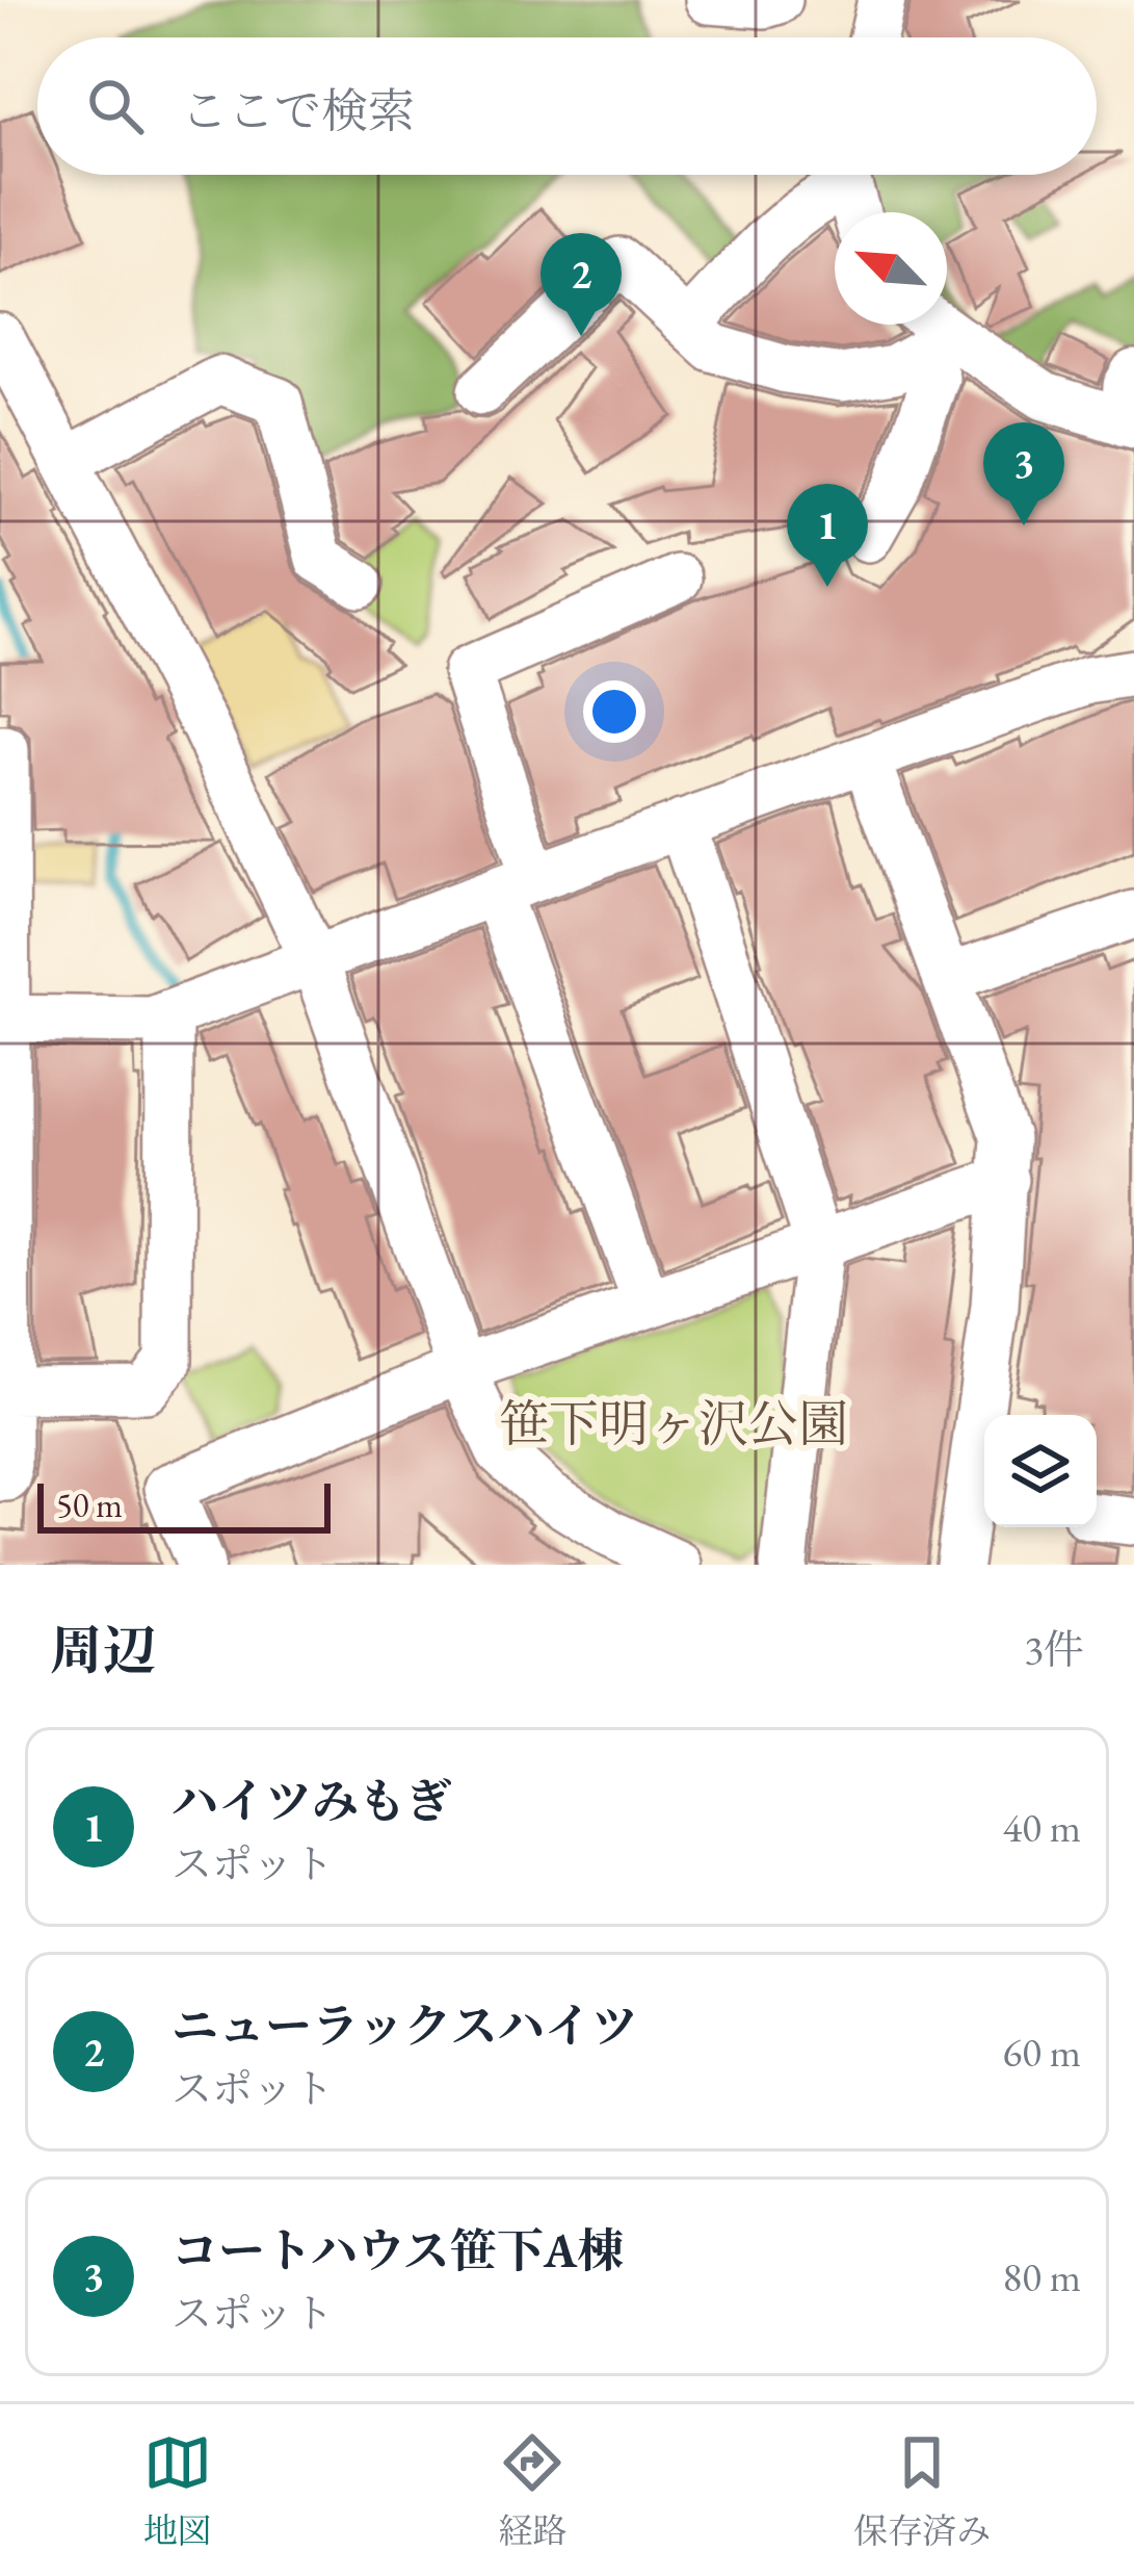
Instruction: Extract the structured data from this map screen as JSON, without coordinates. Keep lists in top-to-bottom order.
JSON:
{
  "parks": ["笹下明ヶ沢公園"],
  "scale_bar": "50 m",
  "north": "top left",
  "page": {
    "search": "ここで検索",
    "pins": ["2", "3", "1"],
    "scale": "50 m",
    "heading": ["周辺", "3件"],
    "list": [
      {
        "mark": "1",
        "name": "ハイツみもぎ",
        "note": "スポット",
        "value": "40 m"
      },
      {
        "mark": "2",
        "name": "ニューラックスハイツ",
        "note": "スポット",
        "value": "60 m"
      },
      {
        "mark": "3",
        "name": "コートハウス笹下A棟",
        "note": "スポット",
        "value": "80 m"
      }
    ],
    "nav": ["地図", "経路", "保存済み"]
  }
}
